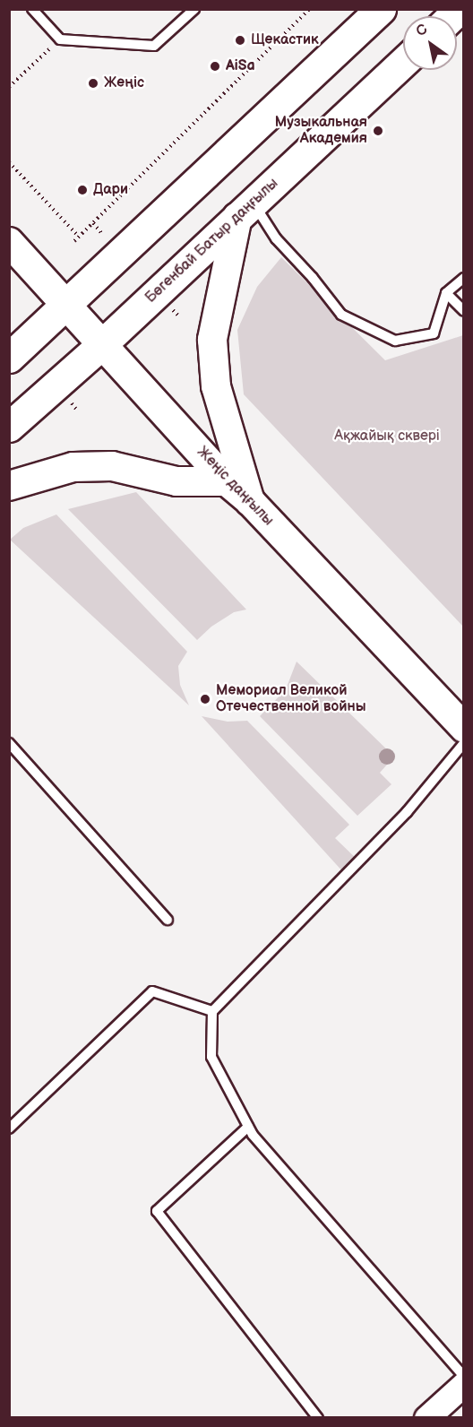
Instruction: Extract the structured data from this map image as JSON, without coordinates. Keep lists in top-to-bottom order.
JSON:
{
  "streets": {
    "main road": ["Бөгенбай Батыр даңғылы", "Жеңіс даңғылы"]
  },
  "crossings": [
    ["Бөгенбай Батыр даңғылы", "Жеңіс даңғылы"]
  ],
  "parks": ["Ақжайық сквері"],
  "places": [
    "Щекастик",
    "AiSa",
    "Жеңіс",
    "Музыкальная Академия",
    "Дари",
    "Мемориал Великой Отечественной войны"
  ],
  "north": "top left"
}
